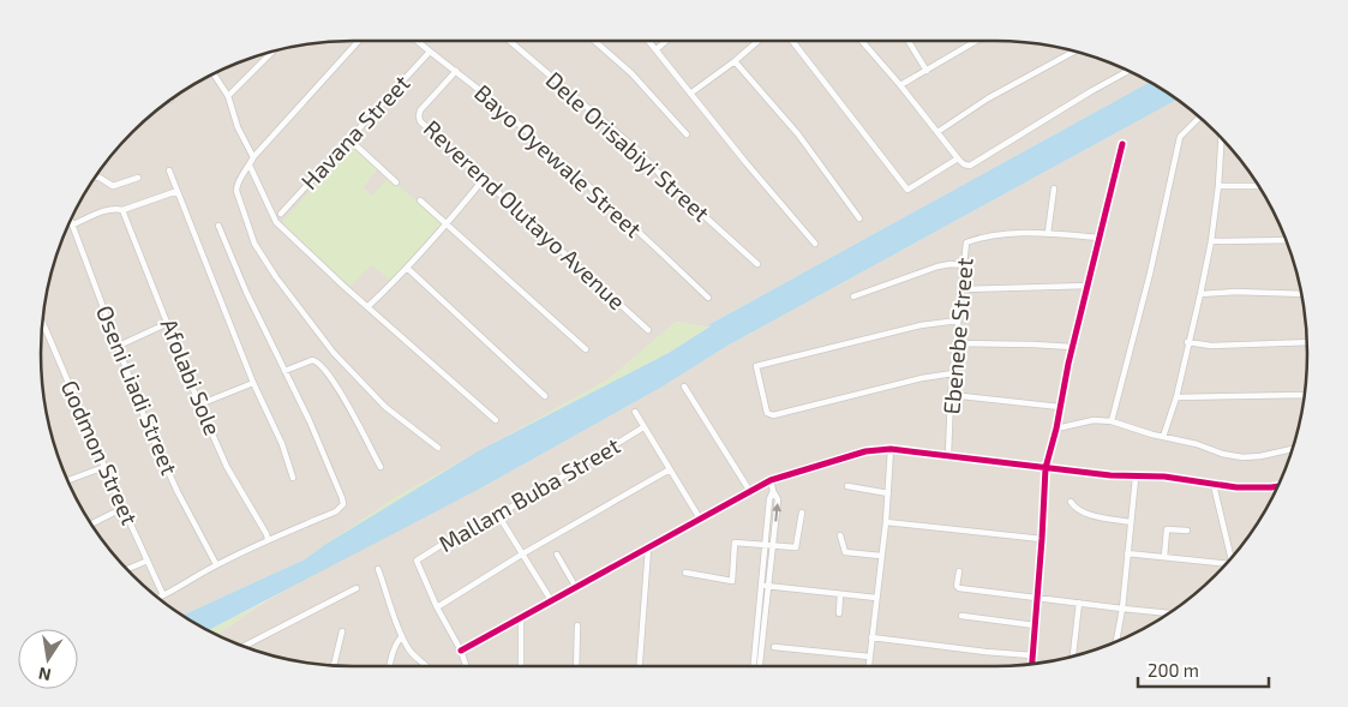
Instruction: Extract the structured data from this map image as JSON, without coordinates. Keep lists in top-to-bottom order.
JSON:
{
  "streets": {
    "street": [
      "Havana Street",
      "Dele Orisabiyi Street",
      "Bayo Oyewale Street",
      "Reverend Olutayo Avenue",
      "Ebenebe Street",
      "Afolabi Sole",
      "Oseni Liadi Street",
      "Godmon Street",
      "Mallam Buba Street"
    ]
  },
  "crossings": [
    ["Havana Street", "Bayo Oyewale Street"],
    ["Bayo Oyewale Street", "Reverend Olutayo Avenue"]
  ],
  "scale_bar": "200 m",
  "north": "bottom"
}
